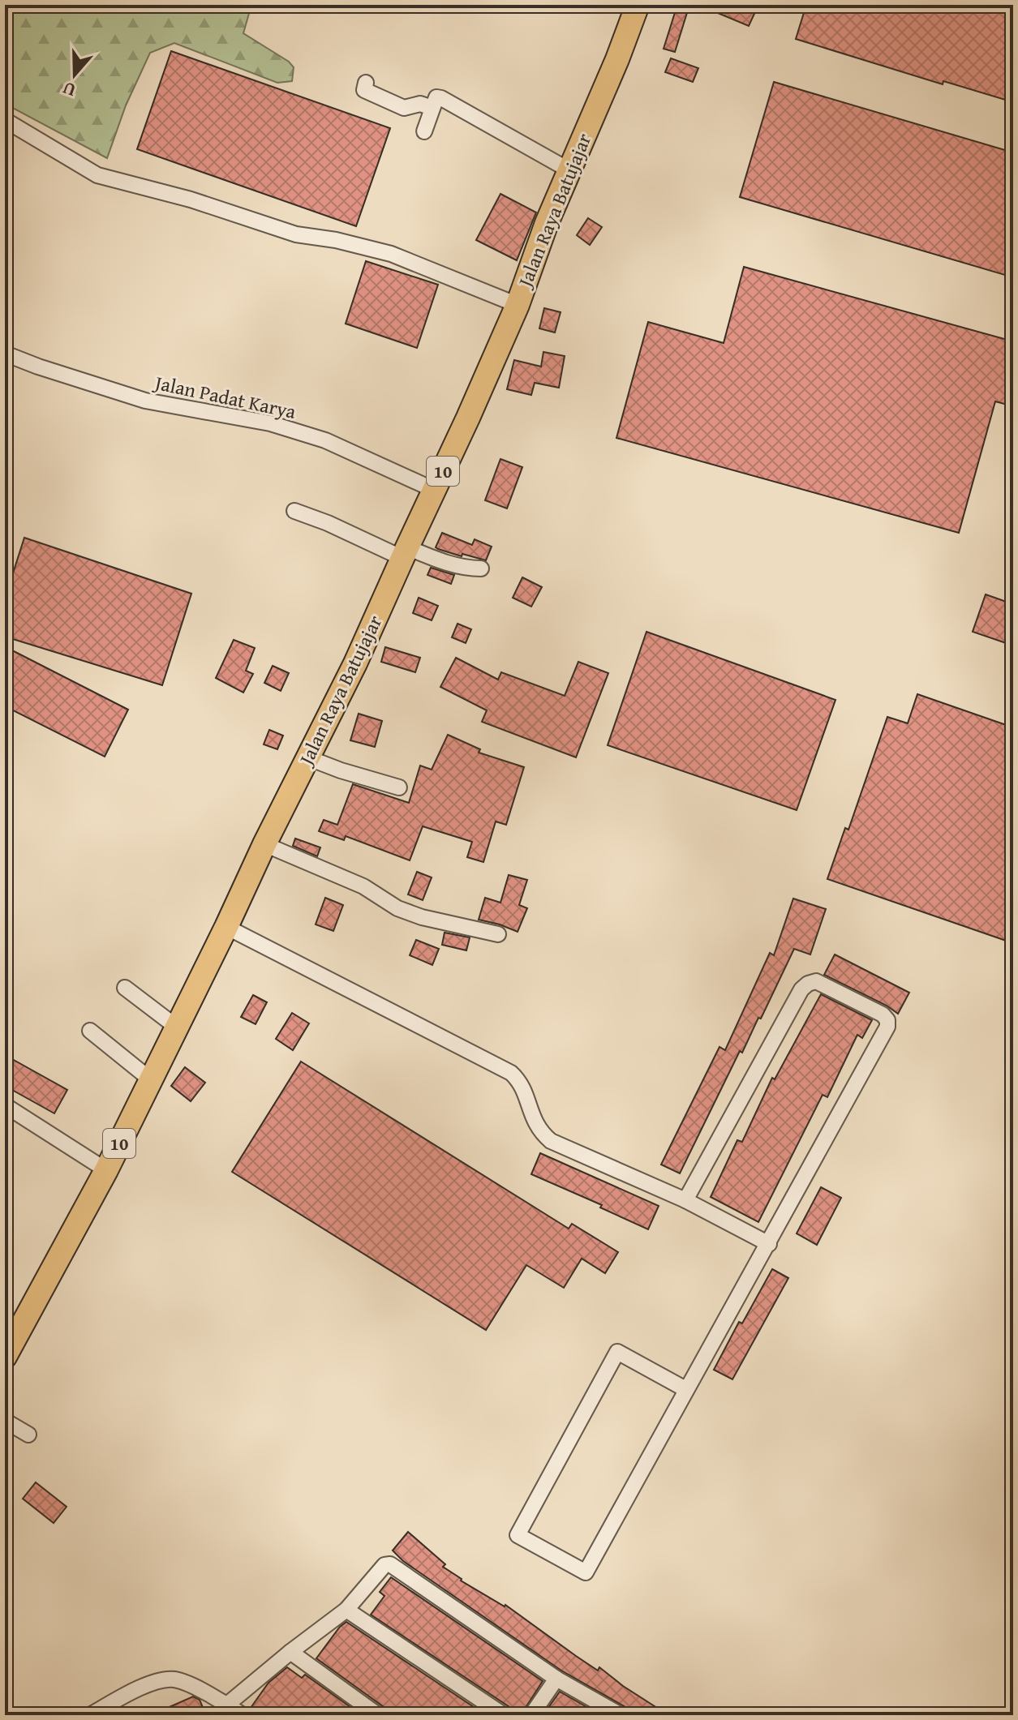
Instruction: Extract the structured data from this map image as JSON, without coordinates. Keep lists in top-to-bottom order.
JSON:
{
  "streets": {
    "highway": ["Jalan Raya Batujajar", "10"],
    "street": ["Jalan Padat Karya"]
  },
  "crossings": [
    ["Jalan Raya Batujajar", "Jalan Padat Karya"]
  ],
  "north": "bottom"
}
